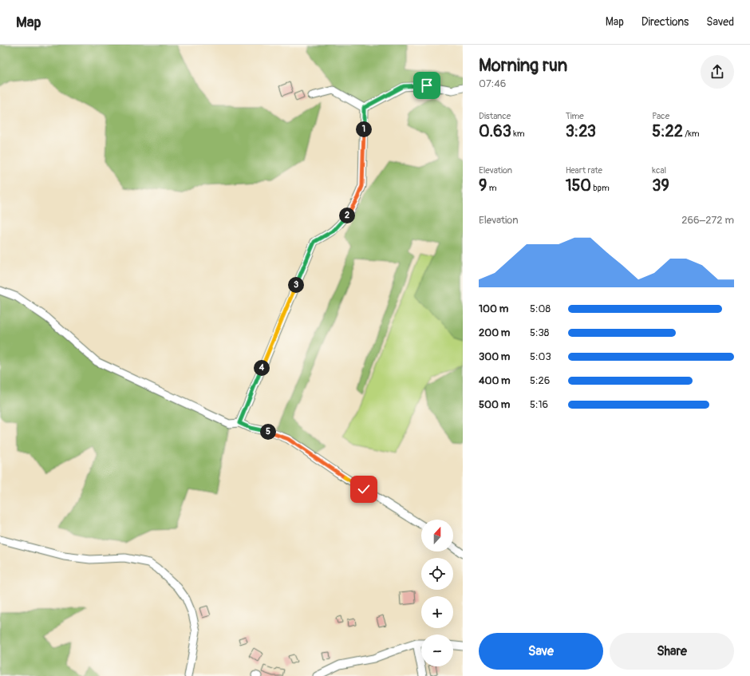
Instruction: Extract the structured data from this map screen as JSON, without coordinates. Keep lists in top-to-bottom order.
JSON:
{
  "north": "top",
  "page": {
    "header": "Map",
    "nav": ["Map", "Directions", "Saved"],
    "heading": ["Morning run", "07:46"],
    "stats": [
      ["Distance", "0.63 km"],
      ["Time", "3:23"],
      ["Pace", "5:22 /km"],
      ["Elevation", "9 m"],
      ["Heart rate", "150 bpm"],
      ["kcal", "39"]
    ],
    "pins": [
      "1",
      "2",
      "3",
      "4",
      "5"
    ],
    "chart": ["Elevation", "266–272 m"],
    "list": [
      {
        "name": "100 m",
        "note": "5:08"
      },
      {
        "name": "200 m",
        "note": "5:38"
      },
      {
        "name": "300 m",
        "note": "5:03"
      },
      {
        "name": "400 m",
        "note": "5:26"
      },
      {
        "name": "500 m",
        "note": "5:16"
      }
    ],
    "map_buttons": ["+", "−"],
    "buttons": ["Save", "Share"]
  }
}
